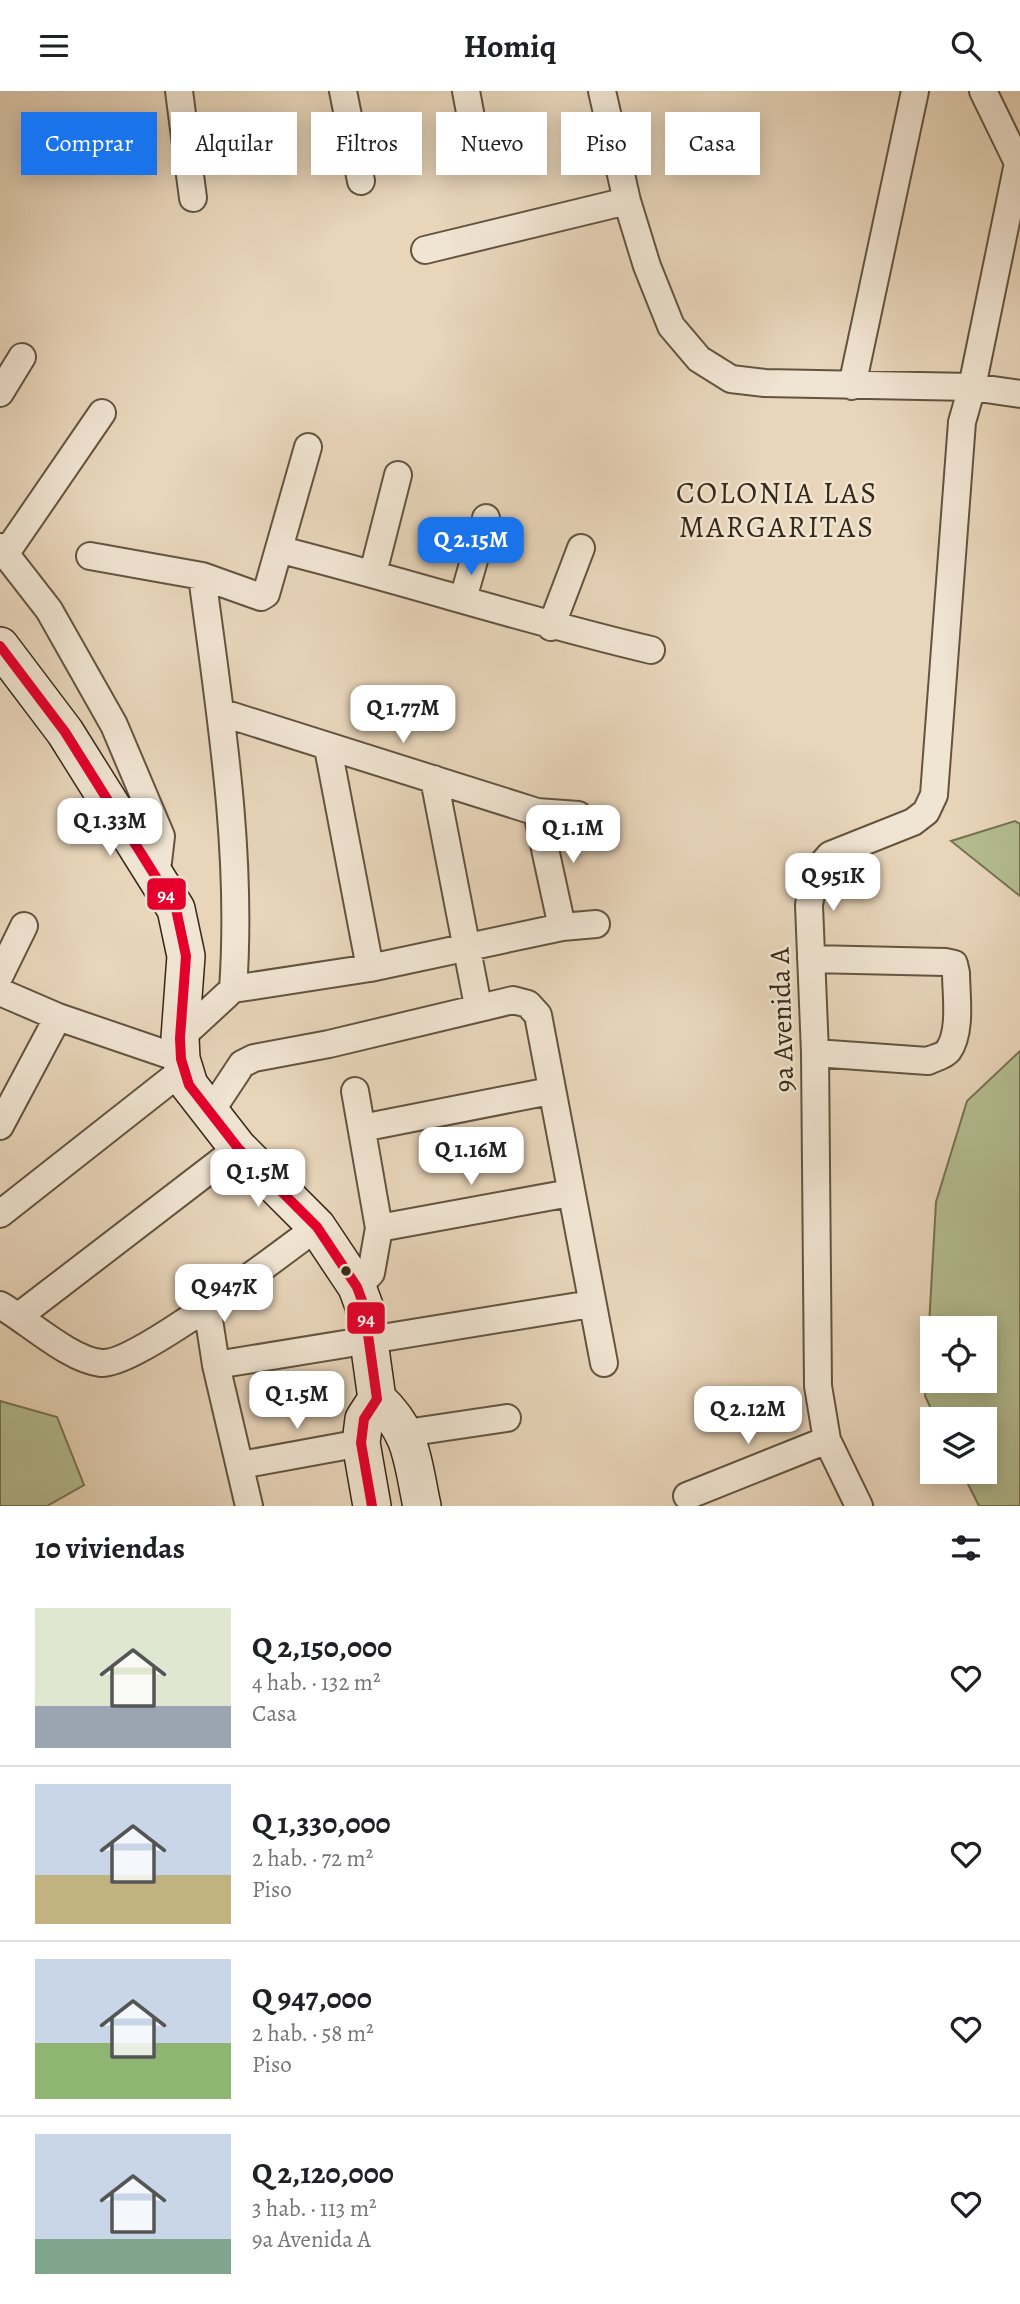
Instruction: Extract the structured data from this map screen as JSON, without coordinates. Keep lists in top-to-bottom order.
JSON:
{
  "streets": {
    "street": ["9a Avenida A"]
  },
  "districts": ["COLONIA LAS MARGARITAS"],
  "lines": ["transit line 94"],
  "page": {
    "header": "Homiq",
    "chip": [
      "Comprar",
      "Alquilar",
      "Filtros",
      "Nuevo",
      "Piso",
      "Casa"
    ],
    "price": [
      "Q 2.15M",
      "Q 1.77M",
      "Q 1.33M",
      "Q 1.1M",
      "Q 951K",
      "Q 1.16M",
      "Q 1.5M",
      "Q 947K",
      "Q 1.5M",
      "Q 2.12M"
    ],
    "heading": "10 viviendas",
    "list": [
      {
        "name": "Q 2,150,000",
        "note": "4 hab. · 132 m² · Casa"
      },
      {
        "name": "Q 1,330,000",
        "note": "2 hab. · 72 m² · Piso"
      },
      {
        "name": "Q 947,000",
        "note": "2 hab. · 58 m² · Piso"
      },
      {
        "name": "Q 2,120,000",
        "note": "3 hab. · 113 m² · 9a Avenida A"
      }
    ]
  }
}
